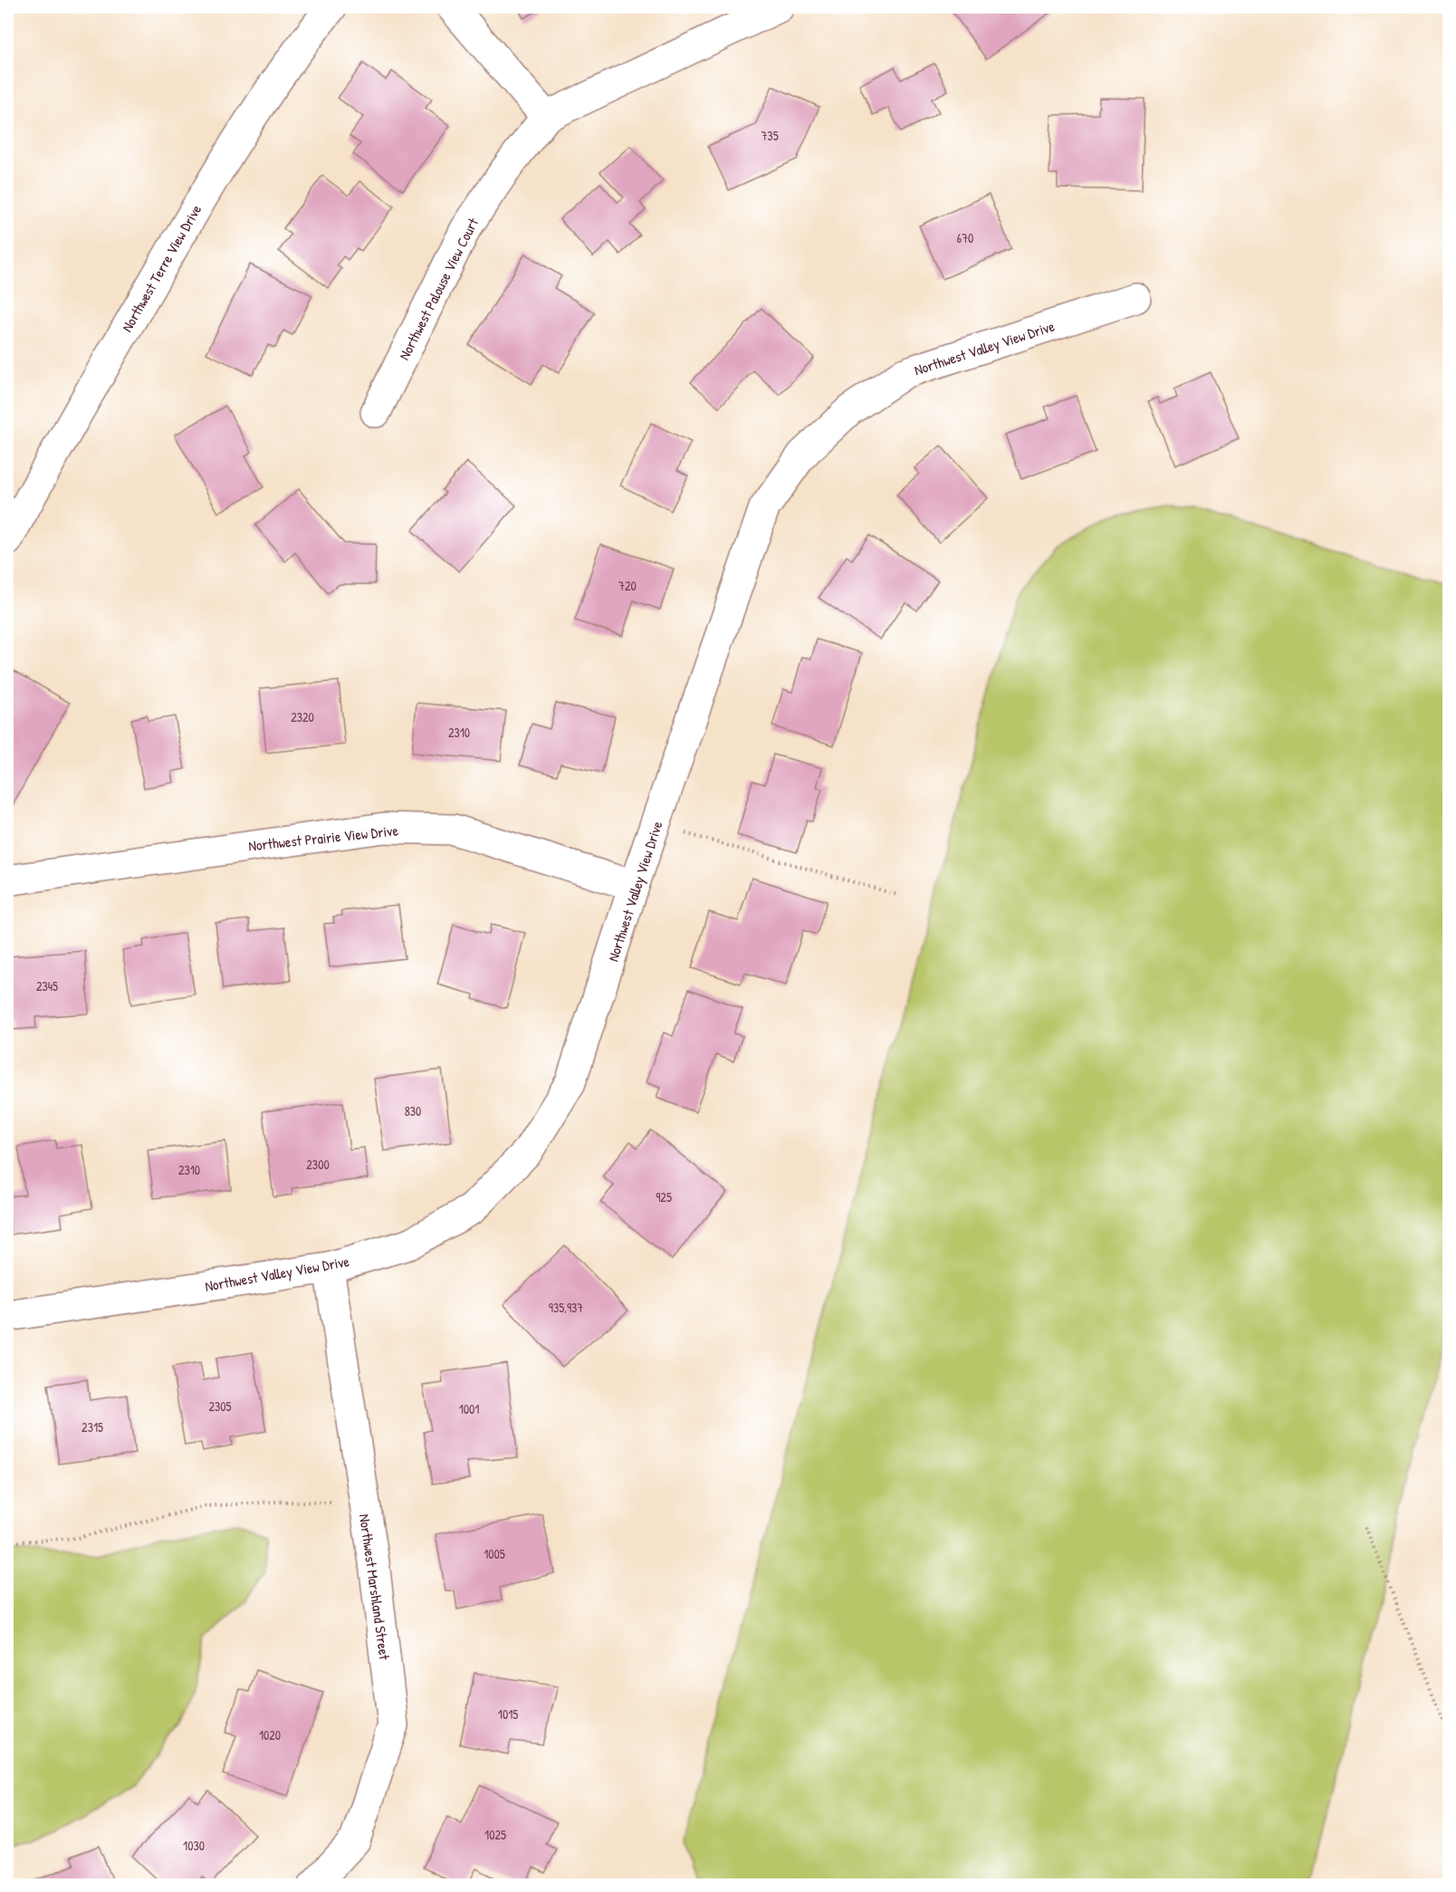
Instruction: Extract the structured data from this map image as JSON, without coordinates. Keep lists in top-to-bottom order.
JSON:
{
  "streets": {
    "street": [
      "Northwest Terre View Drive",
      "Northwest Palouse View Court",
      "Northwest Valley View Drive",
      "Northwest Prairie View Drive",
      "Northwest Marshland Street"
    ]
  },
  "crossings": [
    ["Northwest Valley View Drive", "Northwest Prairie View Drive"],
    ["Northwest Valley View Drive", "Northwest Marshland Street"]
  ],
  "house_numbers": [
    "735",
    "670",
    "720",
    "2320",
    "2310",
    "2345",
    "830",
    "2300",
    "2310",
    "925",
    "935,937",
    "2305",
    "1001",
    "2315",
    "1005",
    "1015",
    "1020",
    "1025",
    "1030"
  ]
}
